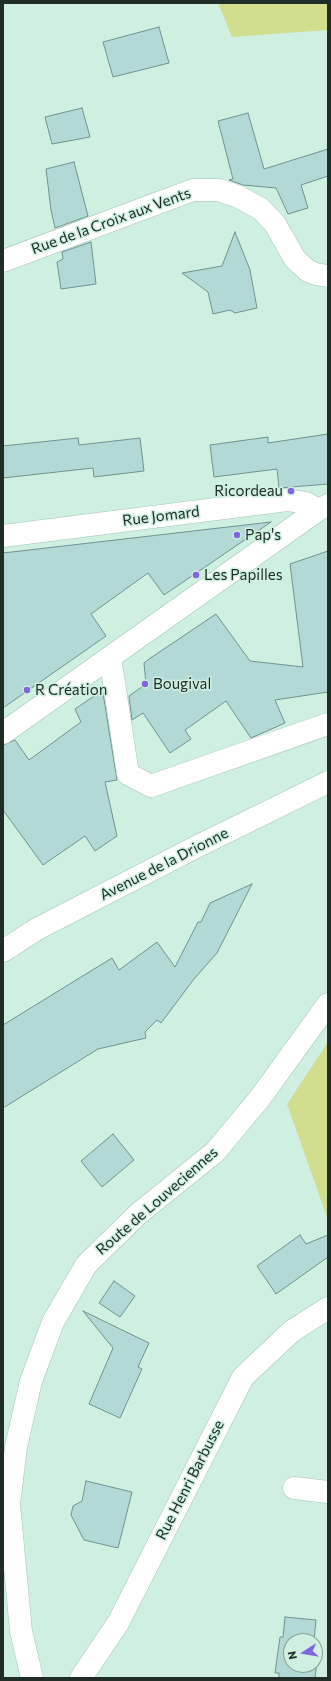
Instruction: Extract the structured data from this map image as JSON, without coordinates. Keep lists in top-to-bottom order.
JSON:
{
  "streets": {
    "street": [
      "Rue de la Croix aux Vents",
      "Rue Jomard",
      "Avenue de la Drionne",
      "Route de Louveciennes",
      "Rue Henri Barbusse"
    ]
  },
  "places": [
    "Ricordeau",
    "Pap's",
    "Les Papilles",
    "Bougival",
    "R Création"
  ],
  "north": "left"
}
